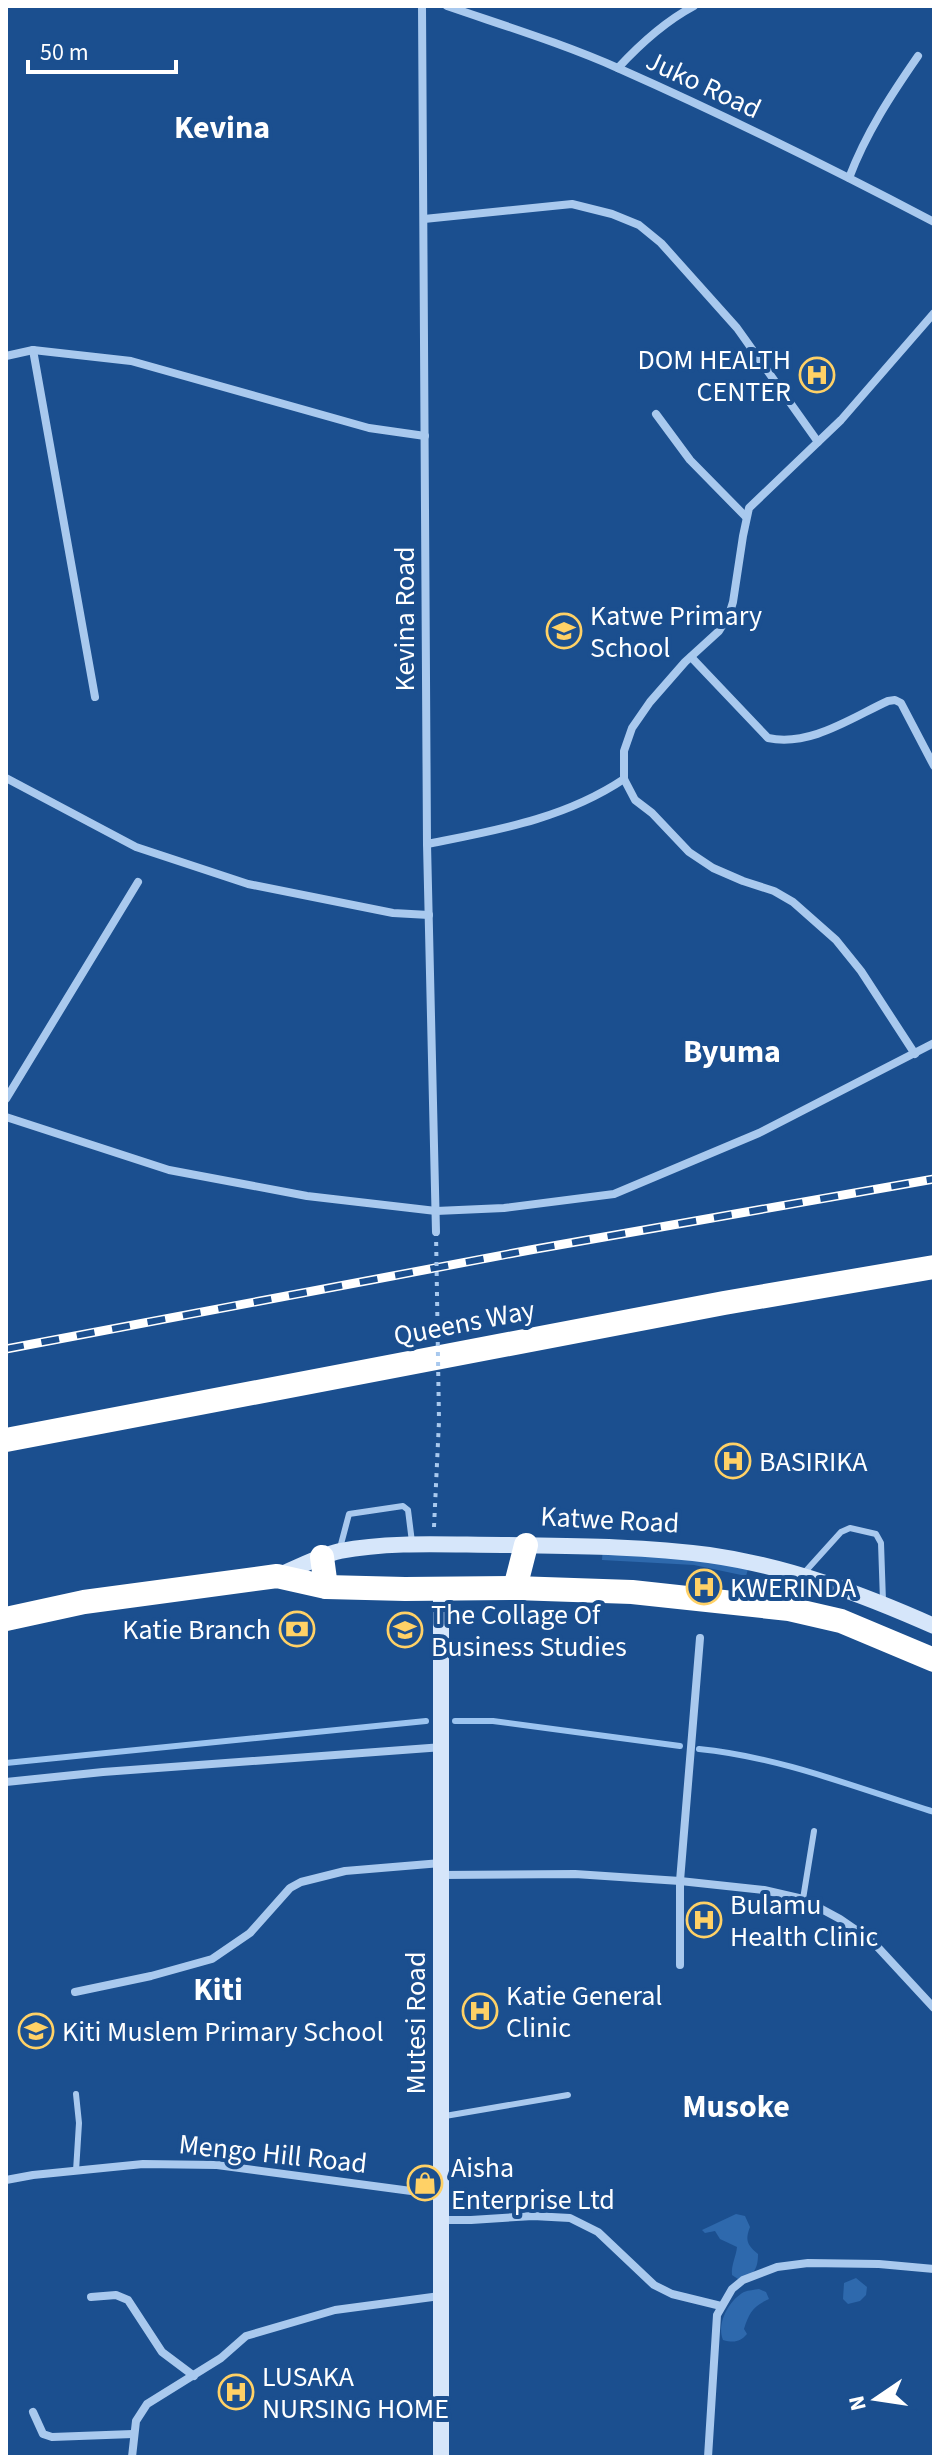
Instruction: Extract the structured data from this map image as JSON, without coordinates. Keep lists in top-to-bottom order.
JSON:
{
  "streets": {
    "highway": ["Queens Way", "Katwe Road"],
    "street": [
      "Juko Road",
      "Kevina Road",
      "Mutesi Road",
      "Mengo Hill Road"
    ]
  },
  "crossings": [
    ["Katwe Road", "Mutesi Road"],
    ["Mutesi Road", "Mengo Hill Road"]
  ],
  "districts": [
    "Kevina",
    "Byuma",
    "Kiti",
    "Musoke"
  ],
  "places": {
    "hospital": [
      "DOM HEALTH CENTER",
      "BASIRIKA",
      "KWERINDA",
      "Bulamu Health Clinic",
      "Katie General Clinic",
      "LUSAKA NURSING HOME"
    ],
    "school or university": ["Katwe Primary School", "The Collage Of Business Studies", "Kiti Muslem Primary School"],
    "bank": ["Katie Branch"],
    "shop": ["Aisha Enterprise Ltd"]
  },
  "scale_bar": "50 m",
  "north": "left"
}
